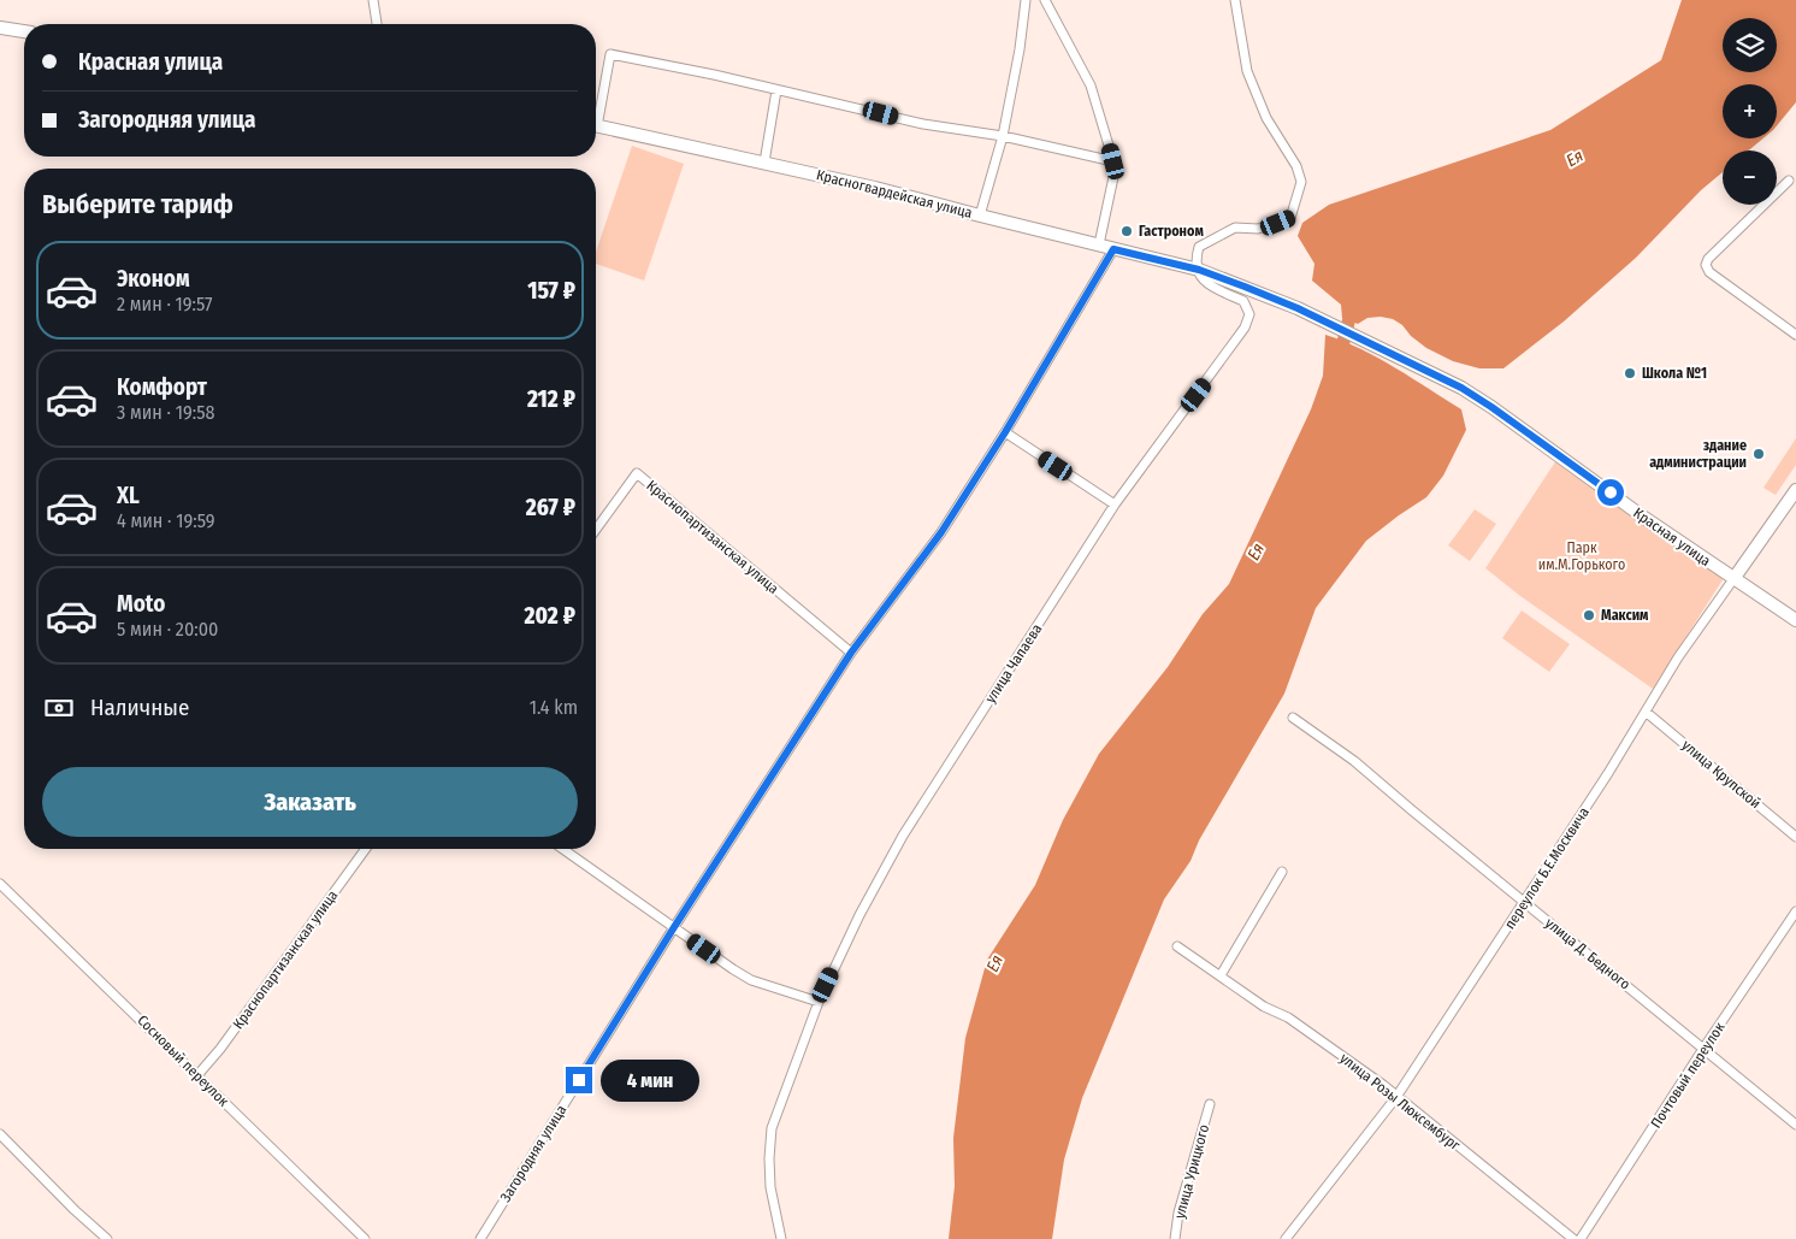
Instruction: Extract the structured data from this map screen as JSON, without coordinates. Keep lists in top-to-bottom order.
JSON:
{
  "streets": {
    "street": [
      "Красногвардейская улица",
      "Краснопартизанская улица",
      "Красная улица",
      "улица Чапаева",
      "улица Крупской",
      "переулок Б.Е.Москвича",
      "улица Д. Бедного",
      "Сосновый переулок",
      "Почтовый переулок",
      "улица Розы Люксембург",
      "Загородняя улица",
      "улица Урицкого"
    ]
  },
  "crossings": [
    ["Красногвардейская улица", "Красная улица"],
    ["Красногвардейская улица", "улица Чапаева"],
    ["Красногвардейская улица", "Загородняя улица"],
    ["Краснопартизанская улица", "Сосновый переулок"],
    ["Краснопартизанская улица", "Загородняя улица"],
    ["Красная улица", "улица Чапаева"],
    ["Красная улица", "переулок Б.Е.Москвича"],
    ["улица Крупской", "переулок Б.Е.Москвича"],
    ["переулок Б.Е.Москвича", "улица Д. Бедного"],
    ["переулок Б.Е.Москвича", "улица Розы Люксембург"],
    ["улица Д. Бедного", "Почтовый переулок"]
  ],
  "water": ["Ея"],
  "parks": ["Парк им.М.Горького"],
  "places": [
    "Гастроном",
    "Школа №1",
    "здание администрации",
    "Максим"
  ],
  "page": {
    "map_buttons": ["+", "−"],
    "banner": ["Красная улица", "Загородняя улица"],
    "heading": "Выберите тариф",
    "list": [
      {
        "name": "Эконом",
        "note": "2 мин · 19:57",
        "value": "157 ₽"
      },
      {
        "name": "Комфорт",
        "note": "3 мин · 19:58",
        "value": "212 ₽"
      },
      {
        "name": "XL",
        "note": "4 мин · 19:59",
        "value": "267 ₽"
      },
      {
        "name": "Moto",
        "note": "5 мин · 20:00",
        "value": "202 ₽"
      }
    ],
    "pay": ["Наличные", "1.4 km"],
    "buttons": "Заказать",
    "bubble": "4 мин"
  }
}
